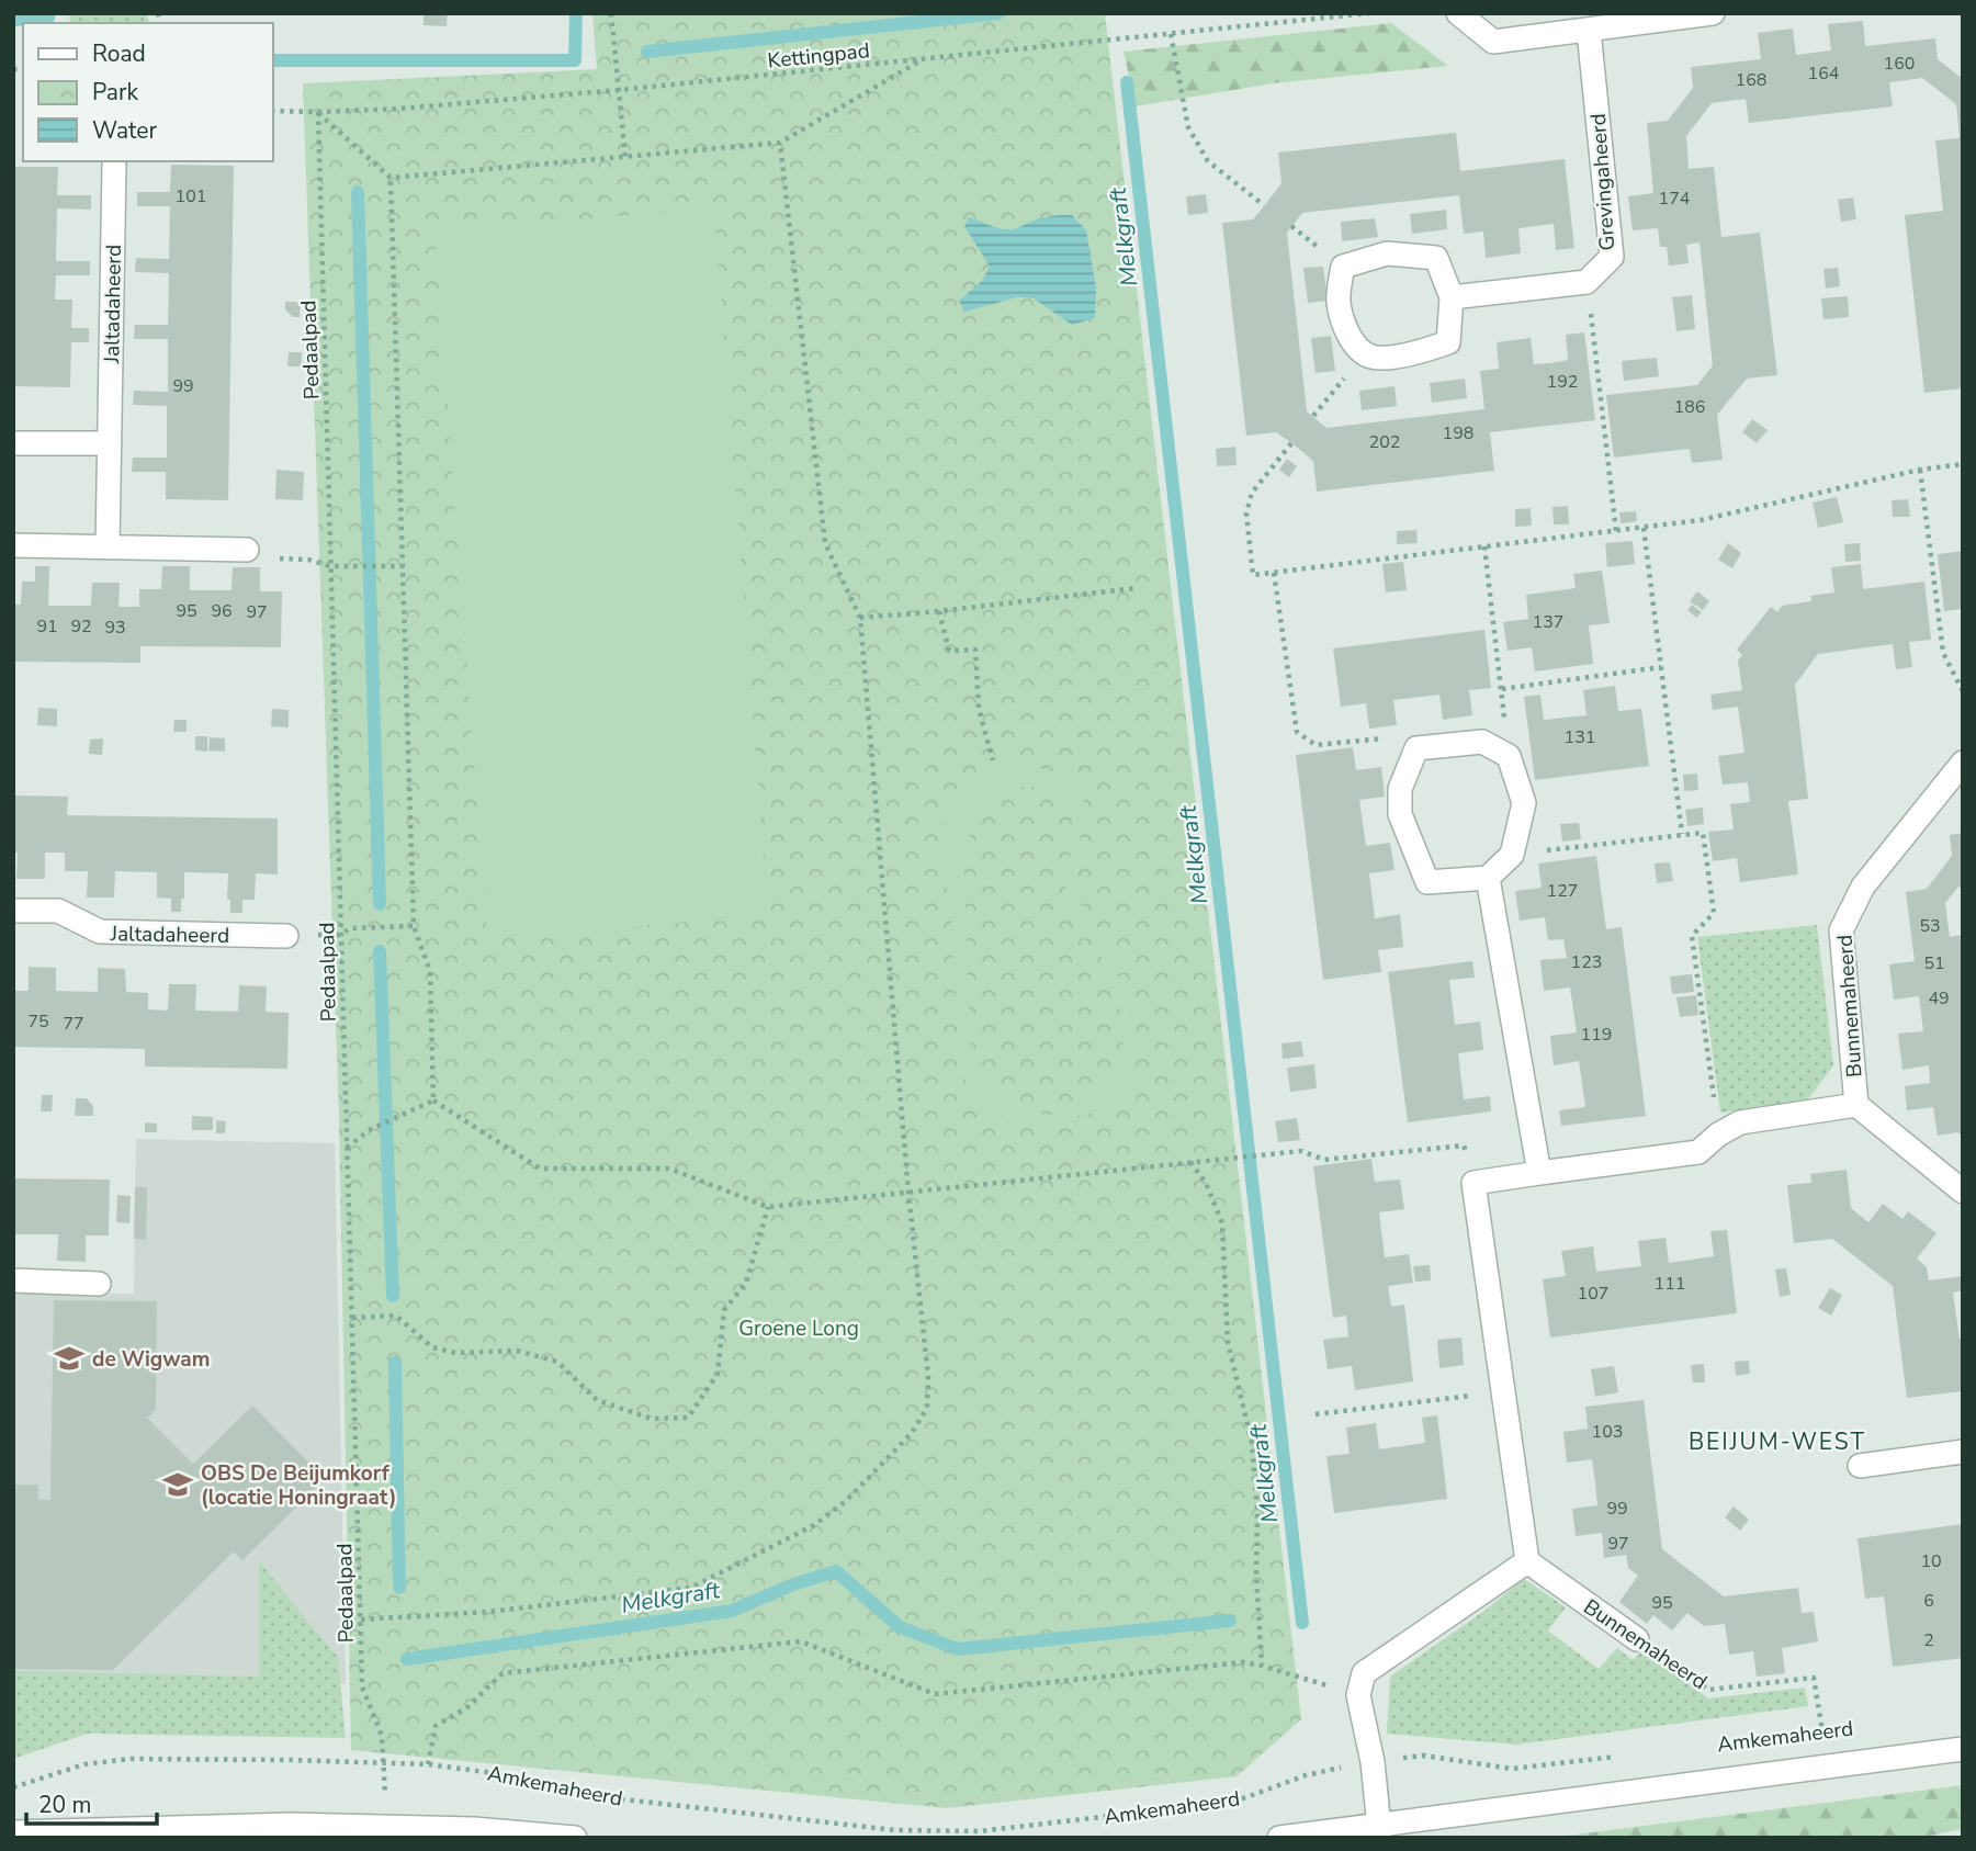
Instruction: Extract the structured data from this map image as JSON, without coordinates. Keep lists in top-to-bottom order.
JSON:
{
  "streets": {
    "street": [
      "Grevingaheerd",
      "Jaltadaheerd",
      "Bunnemaheerd",
      "Amkemaheerd"
    ],
    "path": ["Kettingpad", "Pedaalpad"]
  },
  "crossings": [
    ["Kettingpad", "Pedaalpad"],
    ["Pedaalpad", "Amkemaheerd"],
    ["Bunnemaheerd", "Amkemaheerd"]
  ],
  "districts": ["BEIJUM-WEST"],
  "water": ["Melkgraft"],
  "parks": ["Groene Long"],
  "places": {
    "school or university": ["de Wigwam", "OBS De Beijumkorf (locatie Honingraat)"]
  },
  "house_numbers": [
    "160",
    "164",
    "168",
    "101",
    "174",
    "192",
    "99",
    "186",
    "198",
    "202",
    "95",
    "96",
    "97",
    "137",
    "91",
    "92",
    "93",
    "131",
    "127",
    "53",
    "123",
    "51",
    "49",
    "75",
    "77",
    "119",
    "111",
    "107",
    "103",
    "99",
    "97",
    "10",
    "6",
    "95",
    "2"
  ],
  "legend": ["Road", "Park", "Water"],
  "scale_bar": "20 m"
}
